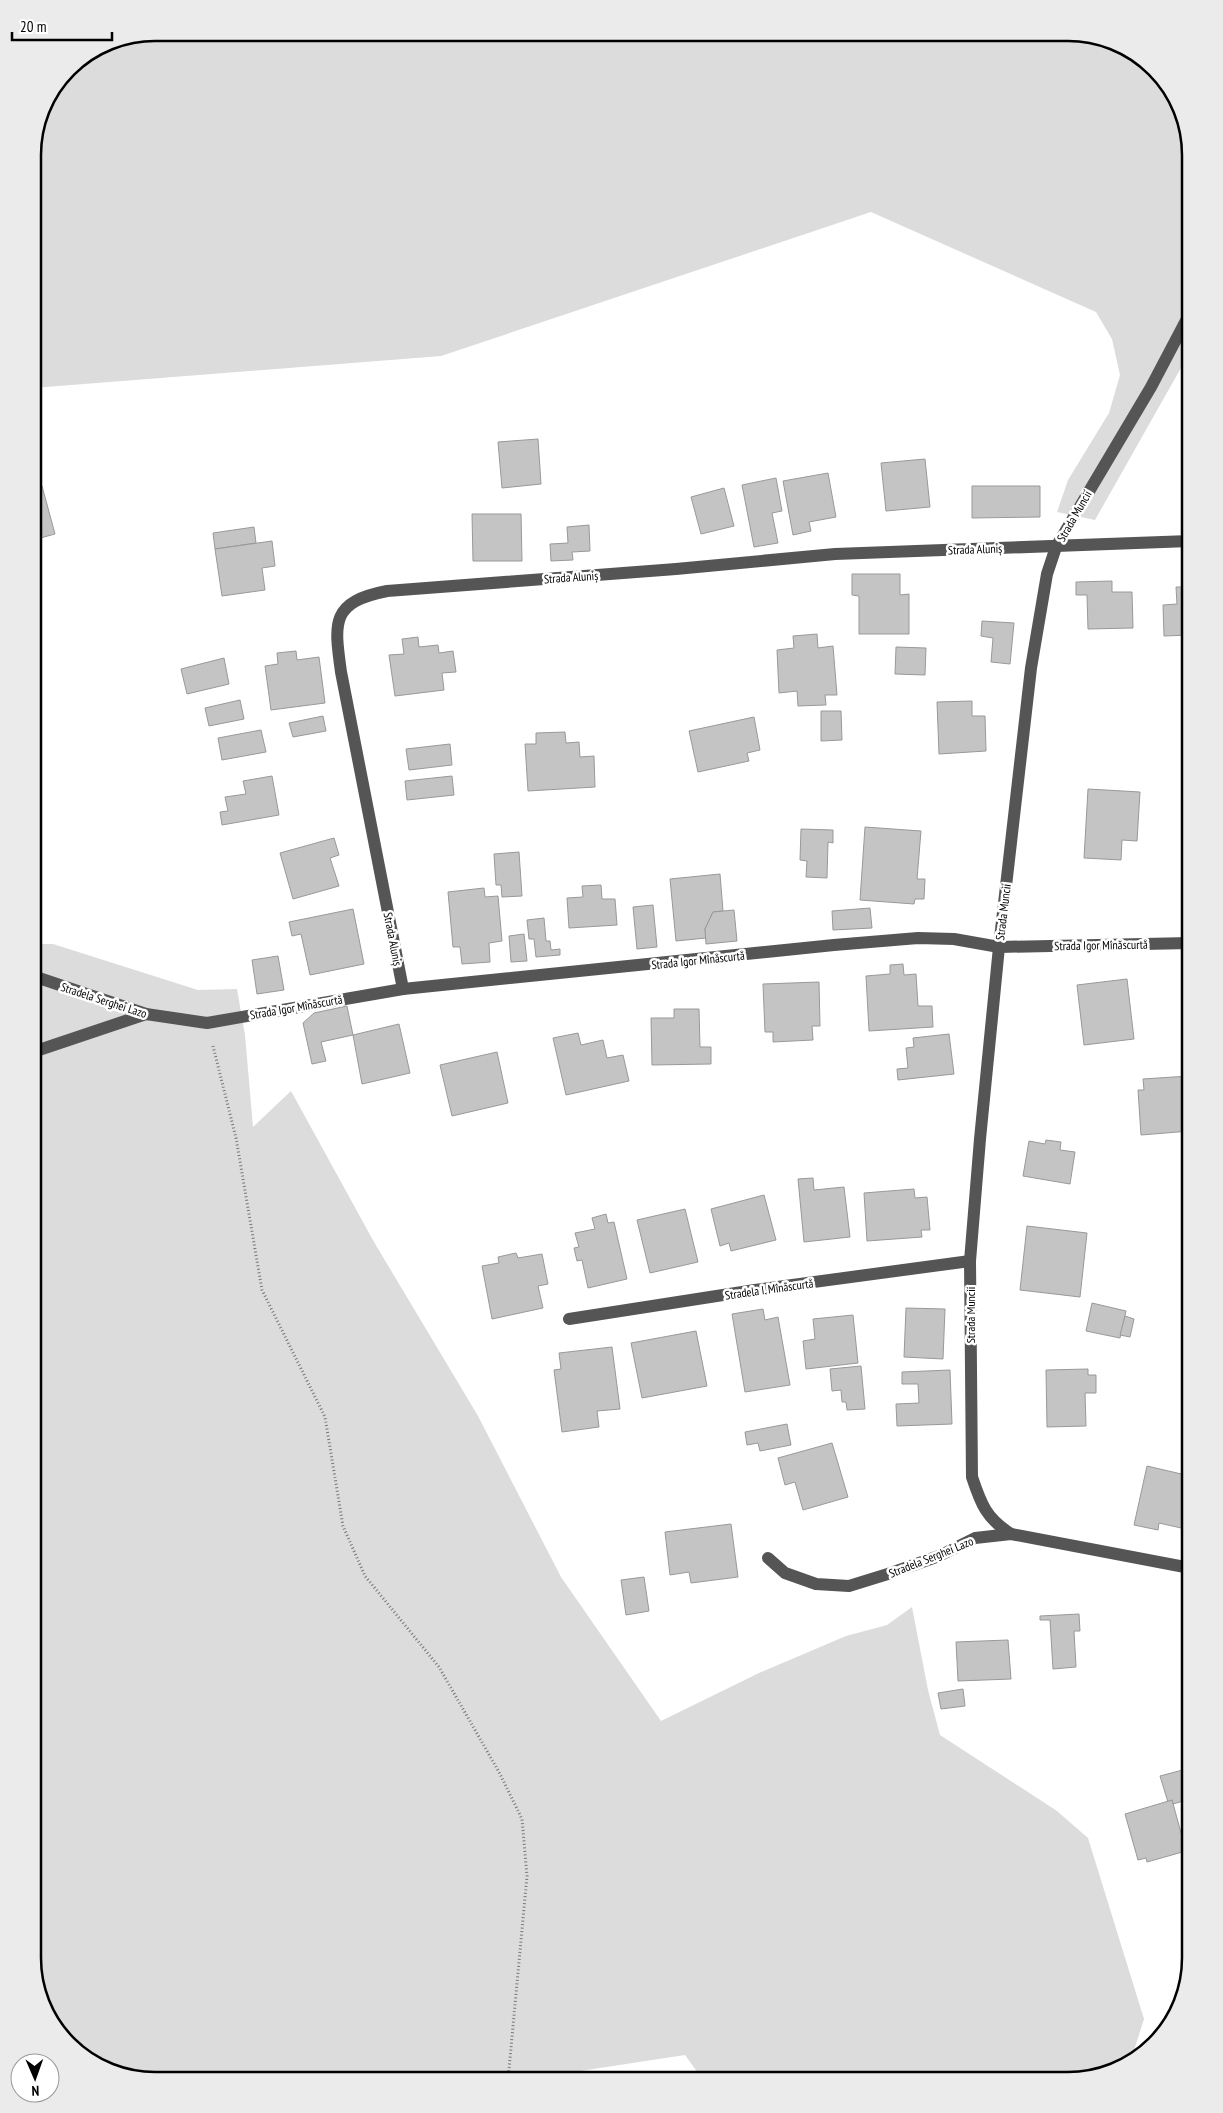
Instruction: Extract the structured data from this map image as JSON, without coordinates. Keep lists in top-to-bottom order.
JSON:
{
  "streets": {
    "street": [
      "Strada Muncii",
      "Strada Aluniș",
      "Strada Igor Mînăscurtă",
      "Stradela Serghei Lazo",
      "Stradela I. Mînăscurtă"
    ]
  },
  "crossings": [
    ["Strada Muncii", "Strada Aluniș"],
    ["Strada Muncii", "Strada Igor Mînăscurtă"],
    ["Strada Muncii", "Stradela Serghei Lazo"],
    ["Strada Muncii", "Stradela I. Mînăscurtă"],
    ["Strada Aluniș", "Strada Igor Mînăscurtă"],
    ["Strada Igor Mînăscurtă", "Stradela Serghei Lazo"]
  ],
  "scale_bar": "20 m",
  "north": "bottom"
}
